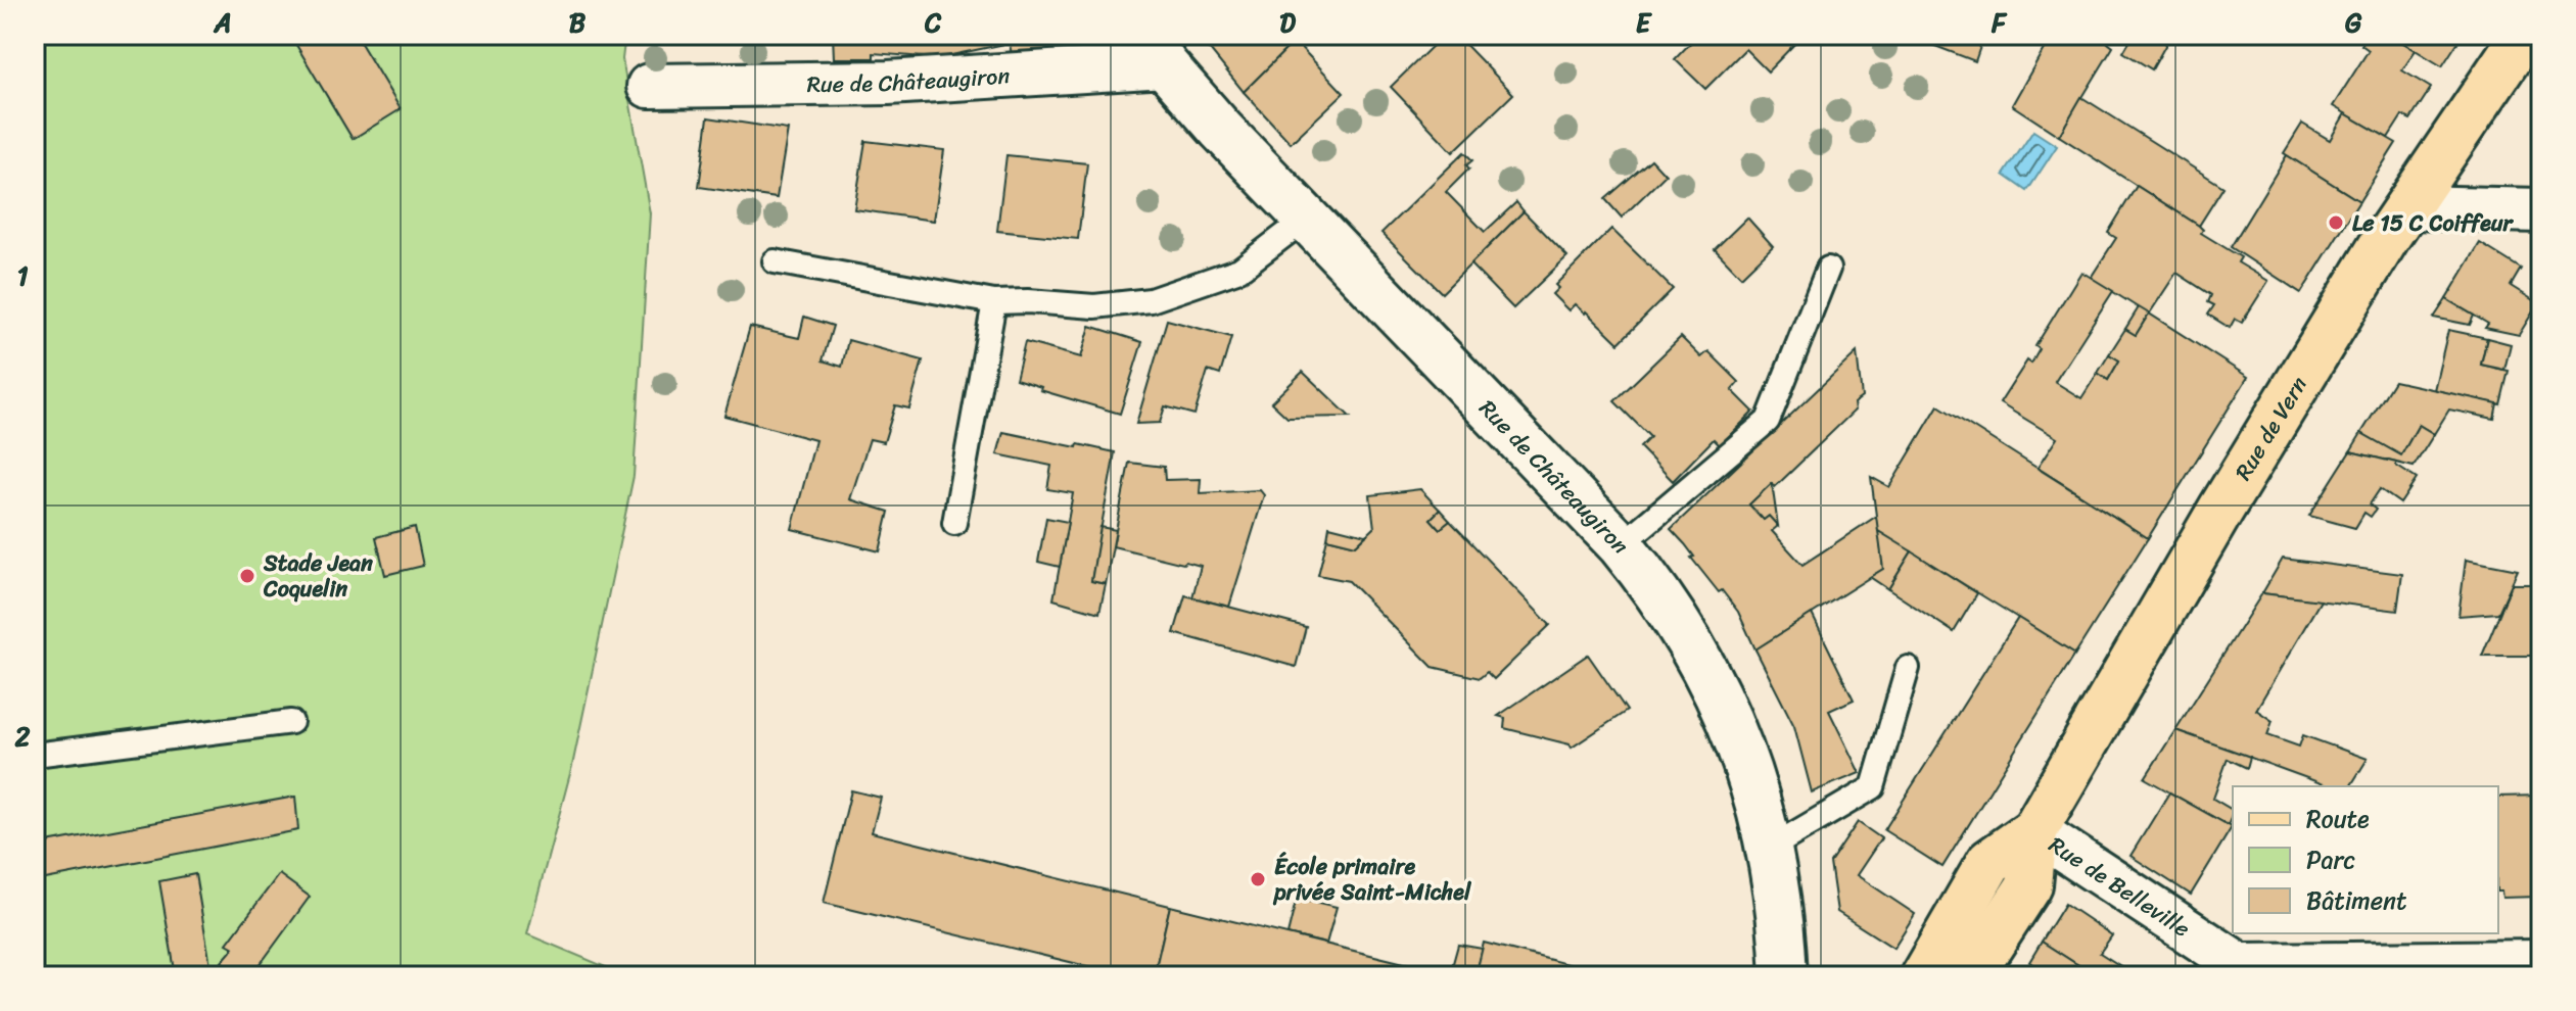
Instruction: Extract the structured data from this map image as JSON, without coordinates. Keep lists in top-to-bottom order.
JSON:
{
  "streets": {
    "main road": ["Rue de Châteaugiron", "Rue de Vern"],
    "street": ["Rue de Belleville"]
  },
  "crossings": [
    ["Rue de Vern", "Rue de Belleville"]
  ],
  "places": ["Le 15 C Coiffeur", "Stade Jean Coquelin", "École primaire privée Saint-Michel"],
  "legend": ["Route", "Parc", "Bâtiment"],
  "grid": {
    "columns": [
      "A",
      "B",
      "C",
      "D",
      "E",
      "F",
      "G"
    ],
    "rows": ["1", "2"]
  }
}
